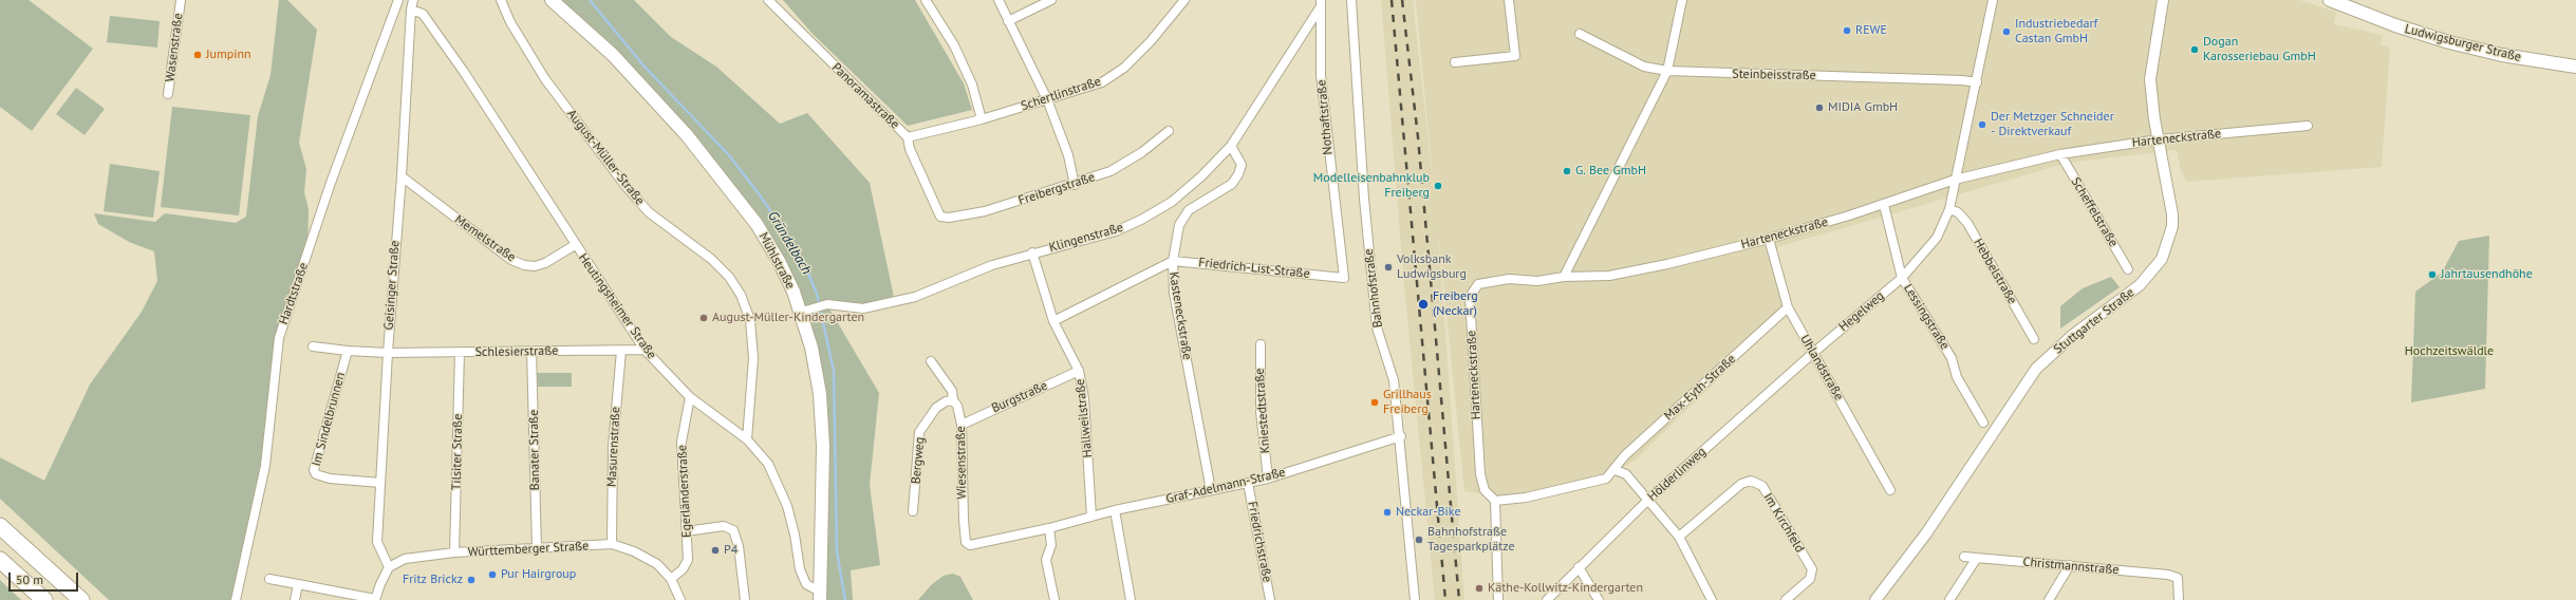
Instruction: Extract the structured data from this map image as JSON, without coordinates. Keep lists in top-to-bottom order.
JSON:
{
  "streets": {
    "main road": ["Ludwigsburger Straße", "Mühlstraße"],
    "street": [
      "Wasenstraße",
      "Steinbeisstraße",
      "Schertlinstraße",
      "Panoramastraße",
      "Nothaftstraße",
      "Harteneckstraße",
      "August-Müller-Straße",
      "Freibergstraße",
      "Scheffelstraße",
      "Klingenstraße",
      "Memelstraße",
      "Friedrich-List-Straße",
      "Hebbelstraße",
      "Geisinger Straße",
      "Bahnhofstraße",
      "Hardtstraße",
      "Heutingsheimer Straße",
      "Hegelweg",
      "Kasteneckstraße",
      "Lessingstraße",
      "Stuttgarter Straße",
      "Schlesierstraße",
      "Uhlandstraße",
      "Max-Eyth-Straße",
      "Burgstraße",
      "Kniestedtstraße",
      "Hallweilstraße",
      "Im Sindelbrunnen",
      "Masurenstraße",
      "Banater Straße",
      "Tilsiter Straße",
      "Bergweg",
      "Wiesenstraße",
      "Hölderlinweg",
      "Graf-Adelmann-Straße",
      "Egerländerstraße",
      "Im Kirchfeld",
      "Friedrichstraße",
      "Württemberger Straße",
      "Christmannstraße"
    ]
  },
  "crossings": [
    ["Schertlinstraße", "Panoramastraße"],
    ["Panoramastraße", "Freibergstraße"],
    ["Nothaftstraße", "Klingenstraße"],
    ["Nothaftstraße", "Friedrich-List-Straße"],
    ["Harteneckstraße", "Scheffelstraße"],
    ["Harteneckstraße", "Hegelweg"],
    ["Harteneckstraße", "Lessingstraße"],
    ["Harteneckstraße", "Stuttgarter Straße"],
    ["Harteneckstraße", "Uhlandstraße"],
    ["Harteneckstraße", "Max-Eyth-Straße"],
    ["August-Müller-Straße", "Heutingsheimer Straße"],
    ["Klingenstraße", "Mühlstraße"],
    ["Klingenstraße", "Kasteneckstraße"],
    ["Klingenstraße", "Hallweilstraße"],
    ["Memelstraße", "Geisinger Straße"],
    ["Memelstraße", "Heutingsheimer Straße"],
    ["Mühlstraße", "Heutingsheimer Straße"],
    ["Friedrich-List-Straße", "Kasteneckstraße"],
    ["Hebbelstraße", "Hegelweg"],
    ["Geisinger Straße", "Heutingsheimer Straße"],
    ["Geisinger Straße", "Schlesierstraße"],
    ["Geisinger Straße", "Im Sindelbrunnen"],
    ["Geisinger Straße", "Württemberger Straße"],
    ["Bahnhofstraße", "Graf-Adelmann-Straße"],
    ["Heutingsheimer Straße", "Schlesierstraße"],
    ["Heutingsheimer Straße", "Egerländerstraße"],
    ["Hegelweg", "Lessingstraße"],
    ["Hegelweg", "Uhlandstraße"],
    ["Hegelweg", "Hölderlinweg"],
    ["Kasteneckstraße", "Graf-Adelmann-Straße"],
    ["Schlesierstraße", "Masurenstraße"],
    ["Schlesierstraße", "Banater Straße"],
    ["Schlesierstraße", "Tilsiter Straße"],
    ["Uhlandstraße", "Max-Eyth-Straße"],
    ["Uhlandstraße", "Hölderlinweg"],
    ["Burgstraße", "Hallweilstraße"],
    ["Burgstraße", "Wiesenstraße"],
    ["Kniestedtstraße", "Graf-Adelmann-Straße"],
    ["Hallweilstraße", "Graf-Adelmann-Straße"],
    ["Masurenstraße", "Württemberger Straße"],
    ["Banater Straße", "Württemberger Straße"],
    ["Tilsiter Straße", "Württemberger Straße"],
    ["Bergweg", "Wiesenstraße"],
    ["Wiesenstraße", "Graf-Adelmann-Straße"],
    ["Graf-Adelmann-Straße", "Friedrichstraße"],
    ["Egerländerstraße", "Württemberger Straße"]
  ],
  "water": ["Gründelbach"],
  "parks": ["Hochzeitswäldle"],
  "places": [
    "REWE",
    "Industriebedarf Castan GmbH",
    "Dogan Karosseriebau GmbH",
    "Jumpinn",
    "MIDIA GmbH",
    "Der Metzger Schneider - Direktverkauf",
    "G. Bee GmbH",
    "Modelleisenbahnklub Freiberg",
    "Volksbank Ludwigsburg",
    "Jahrtausendhöhe",
    "Freiberg (Neckar)",
    "August-Müller-Kindergarten",
    "Grillhaus Freiberg",
    "Neckar-Bike",
    "Bahnhofstraße Tagesparkplätze",
    "P4",
    "Pur Hairgroup",
    "Fritz Brickz",
    "Käthe-Kollwitz-Kindergarten"
  ],
  "scale_bar": "50 m"
}
